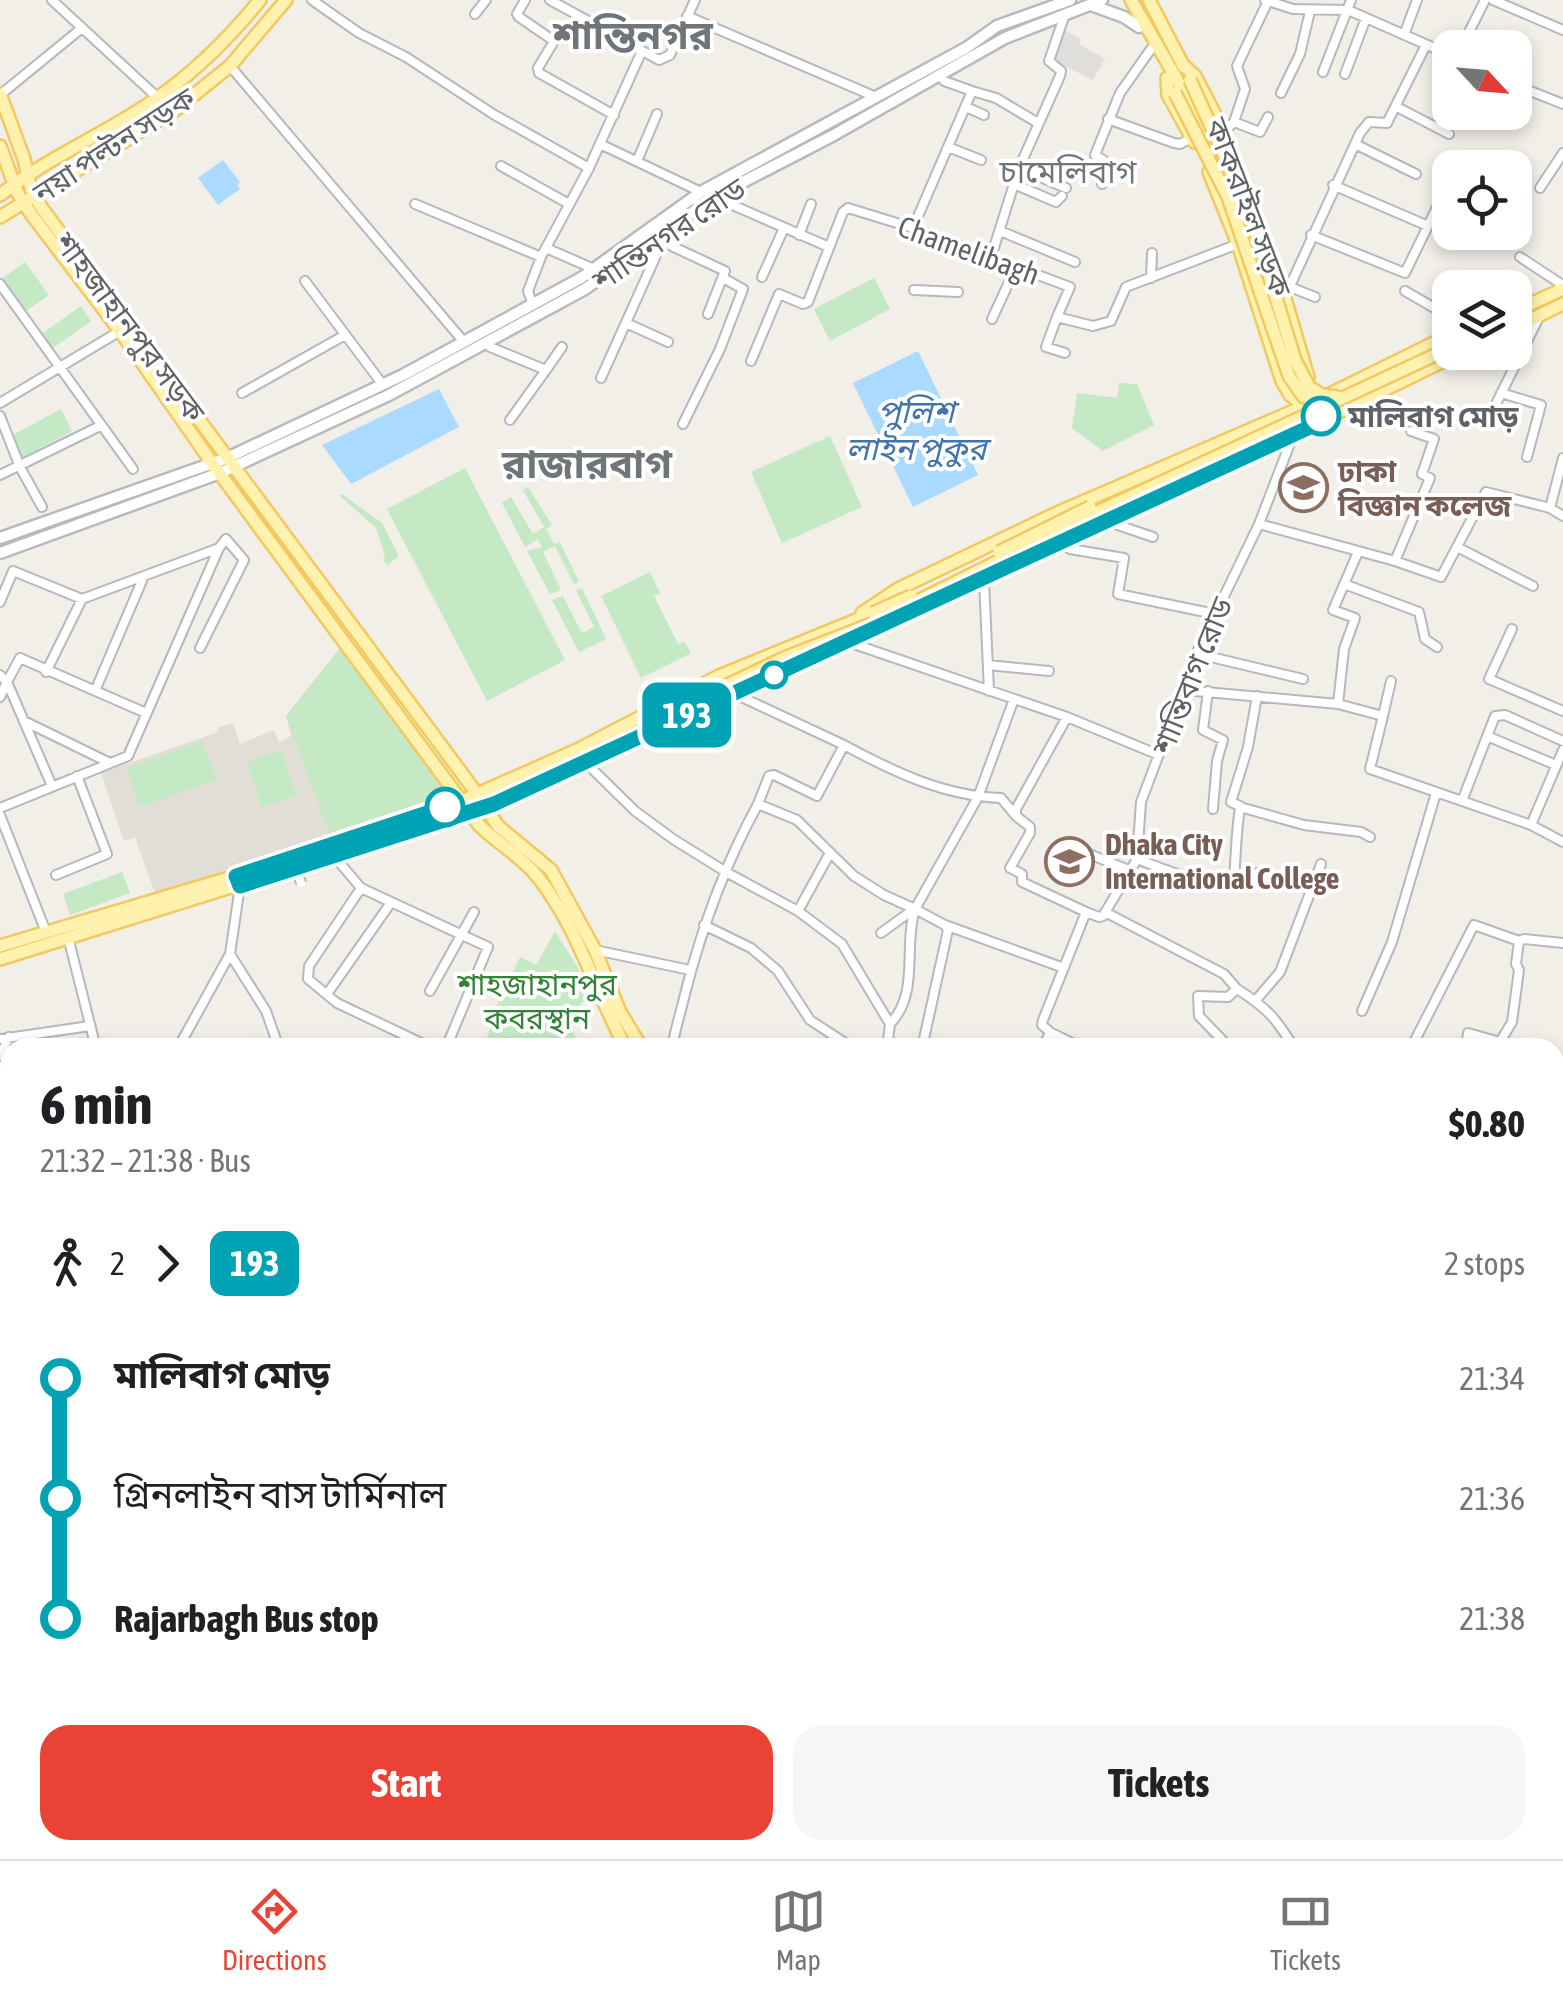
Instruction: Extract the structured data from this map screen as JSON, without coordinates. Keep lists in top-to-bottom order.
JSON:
{
  "streets": {
    "main road": [
      "নয়া পল্টন সড়ক",
      "কাকরাইল সড়ক",
      "শান্তিনগর রোড",
      "শাহজাহানপুর সড়ক"
    ],
    "street": ["Chamelibagh", "শান্তিবাগ রোড"]
  },
  "crossings": [
    ["নয়া পল্টন সড়ক", "শাহজাহানপুর সড়ক"],
    ["কাকরাইল সড়ক", "Chamelibagh"],
    ["কাকরাইল সড়ক", "শান্তিবাগ রোড"],
    ["শান্তিনগর রোড", "শাহজাহানপুর সড়ক"]
  ],
  "districts": ["শান্তিনগর", "চামেলিবাগ", "রাজারবাগ"],
  "water": ["পুলিশ লাইন পুকুর"],
  "parks": ["শাহজাহানপুর কবরস্থান"],
  "places": {
    "other": ["মালিবাগ মোড়"],
    "school or university": ["ঢাকা বিজ্ঞান কলেজ", "Dhaka City International College"]
  },
  "lines": ["bus line 193"],
  "north": "bottom right",
  "page": {
    "on_map": "193",
    "heading": ["6 min", "21:32 – 21:38 · Bus", "$0.80"],
    "legs": ["2", "193", "2 stops"],
    "list": [
      {
        "name": "মালিবাগ মোড়",
        "value": "21:34"
      },
      {
        "name": "গ্রিনলাইন বাস টার্মিনাল",
        "value": "21:36"
      },
      {
        "name": "Rajarbagh Bus stop",
        "value": "21:38"
      }
    ],
    "buttons": ["Start", "Tickets"],
    "tabs": ["Directions", "Map", "Tickets"]
  }
}
